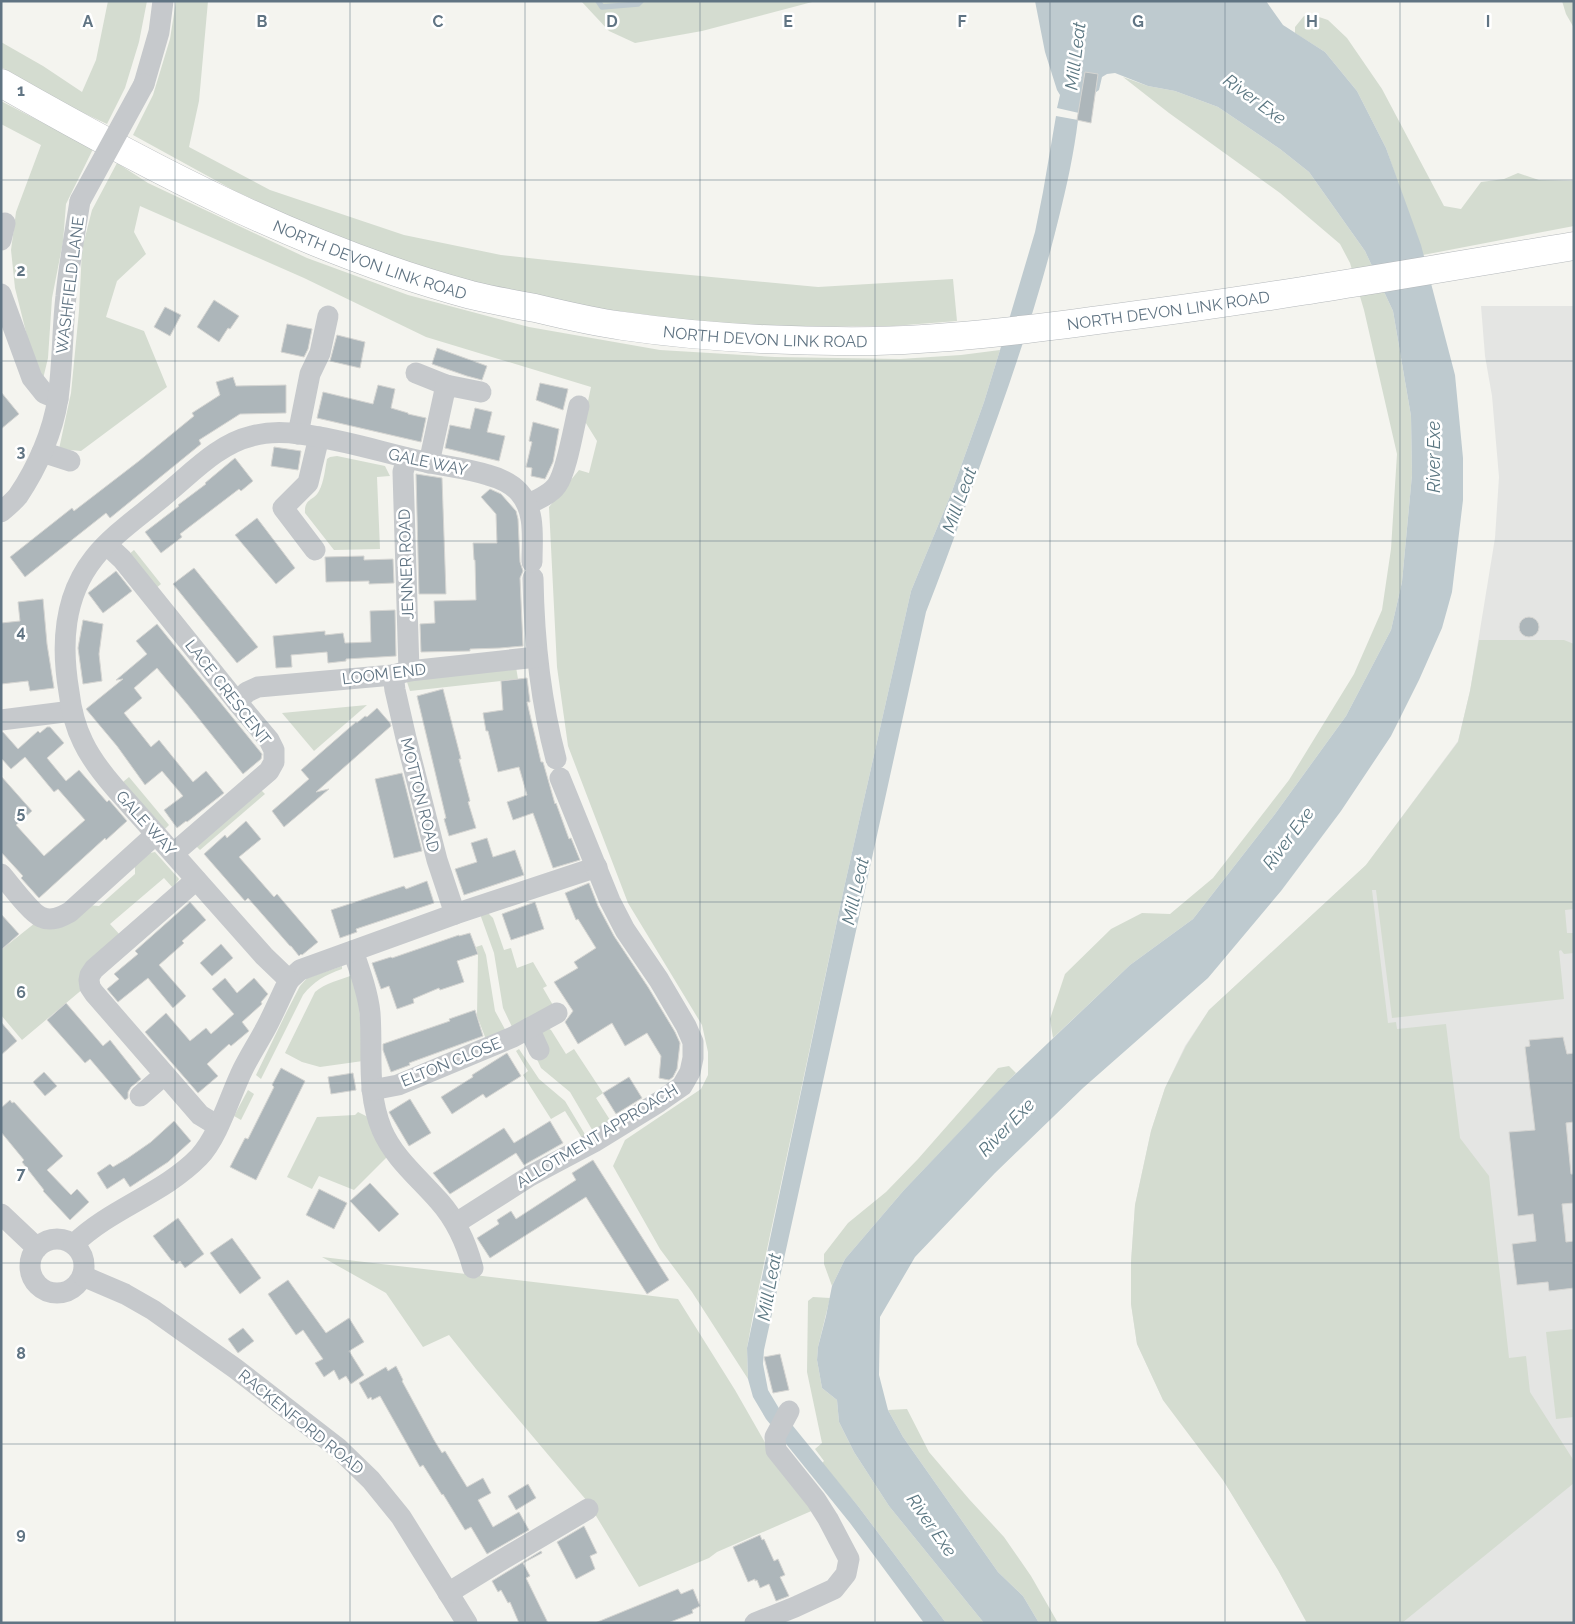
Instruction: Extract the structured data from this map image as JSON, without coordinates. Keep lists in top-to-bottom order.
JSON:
{
  "streets": {
    "highway": ["NORTH DEVON LINK ROAD"],
    "street": [
      "WASHFIELD LANE",
      "GALE WAY",
      "JENNER ROAD",
      "LOOM END",
      "LACE CRESCENT",
      "MOTTON ROAD",
      "ELTON CLOSE",
      "ALLOTMENT APPROACH",
      "RACKENFORD ROAD"
    ]
  },
  "crossings": [
    ["GALE WAY", "JENNER ROAD"],
    ["GALE WAY", "LACE CRESCENT"],
    ["JENNER ROAD", "LOOM END"],
    ["JENNER ROAD", "MOTTON ROAD"],
    ["LOOM END", "LACE CRESCENT"],
    ["LOOM END", "MOTTON ROAD"],
    ["LOOM END", "ALLOTMENT APPROACH"]
  ],
  "water": ["Mill Leat", "River Exe"],
  "grid": {
    "columns": [
      "A",
      "B",
      "C",
      "D",
      "E",
      "F",
      "G",
      "H",
      "I"
    ],
    "rows": [
      "1",
      "2",
      "3",
      "4",
      "5",
      "6",
      "7",
      "8",
      "9"
    ]
  }
}
